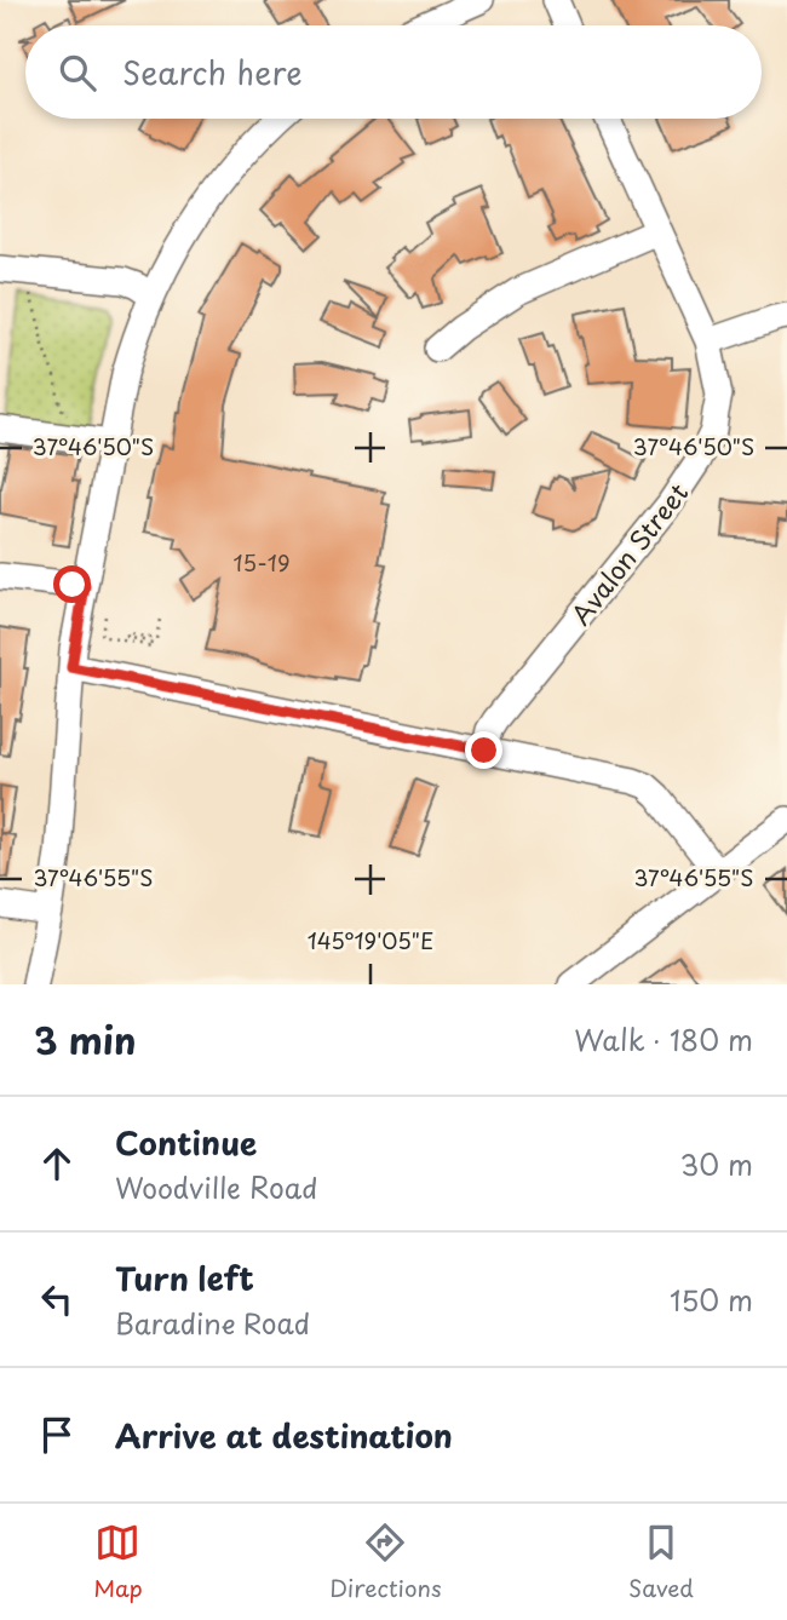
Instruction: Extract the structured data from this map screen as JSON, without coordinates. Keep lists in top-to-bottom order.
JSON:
{
  "streets": {
    "street": ["Avalon Street"]
  },
  "house_numbers": ["15-19"],
  "page": {
    "search": "Search here",
    "heading": ["3 min", "Walk · 180 m"],
    "list": [
      ["Continue", "Woodville Road", "30 m"],
      ["Turn left", "Baradine Road", "150 m"],
      "Arrive at destination"
    ],
    "nav": ["Map", "Directions", "Saved"]
  },
  "coordinates": ["37°46'50\"S", "37°46'55\"S", "145°19'05\"E"]
}
